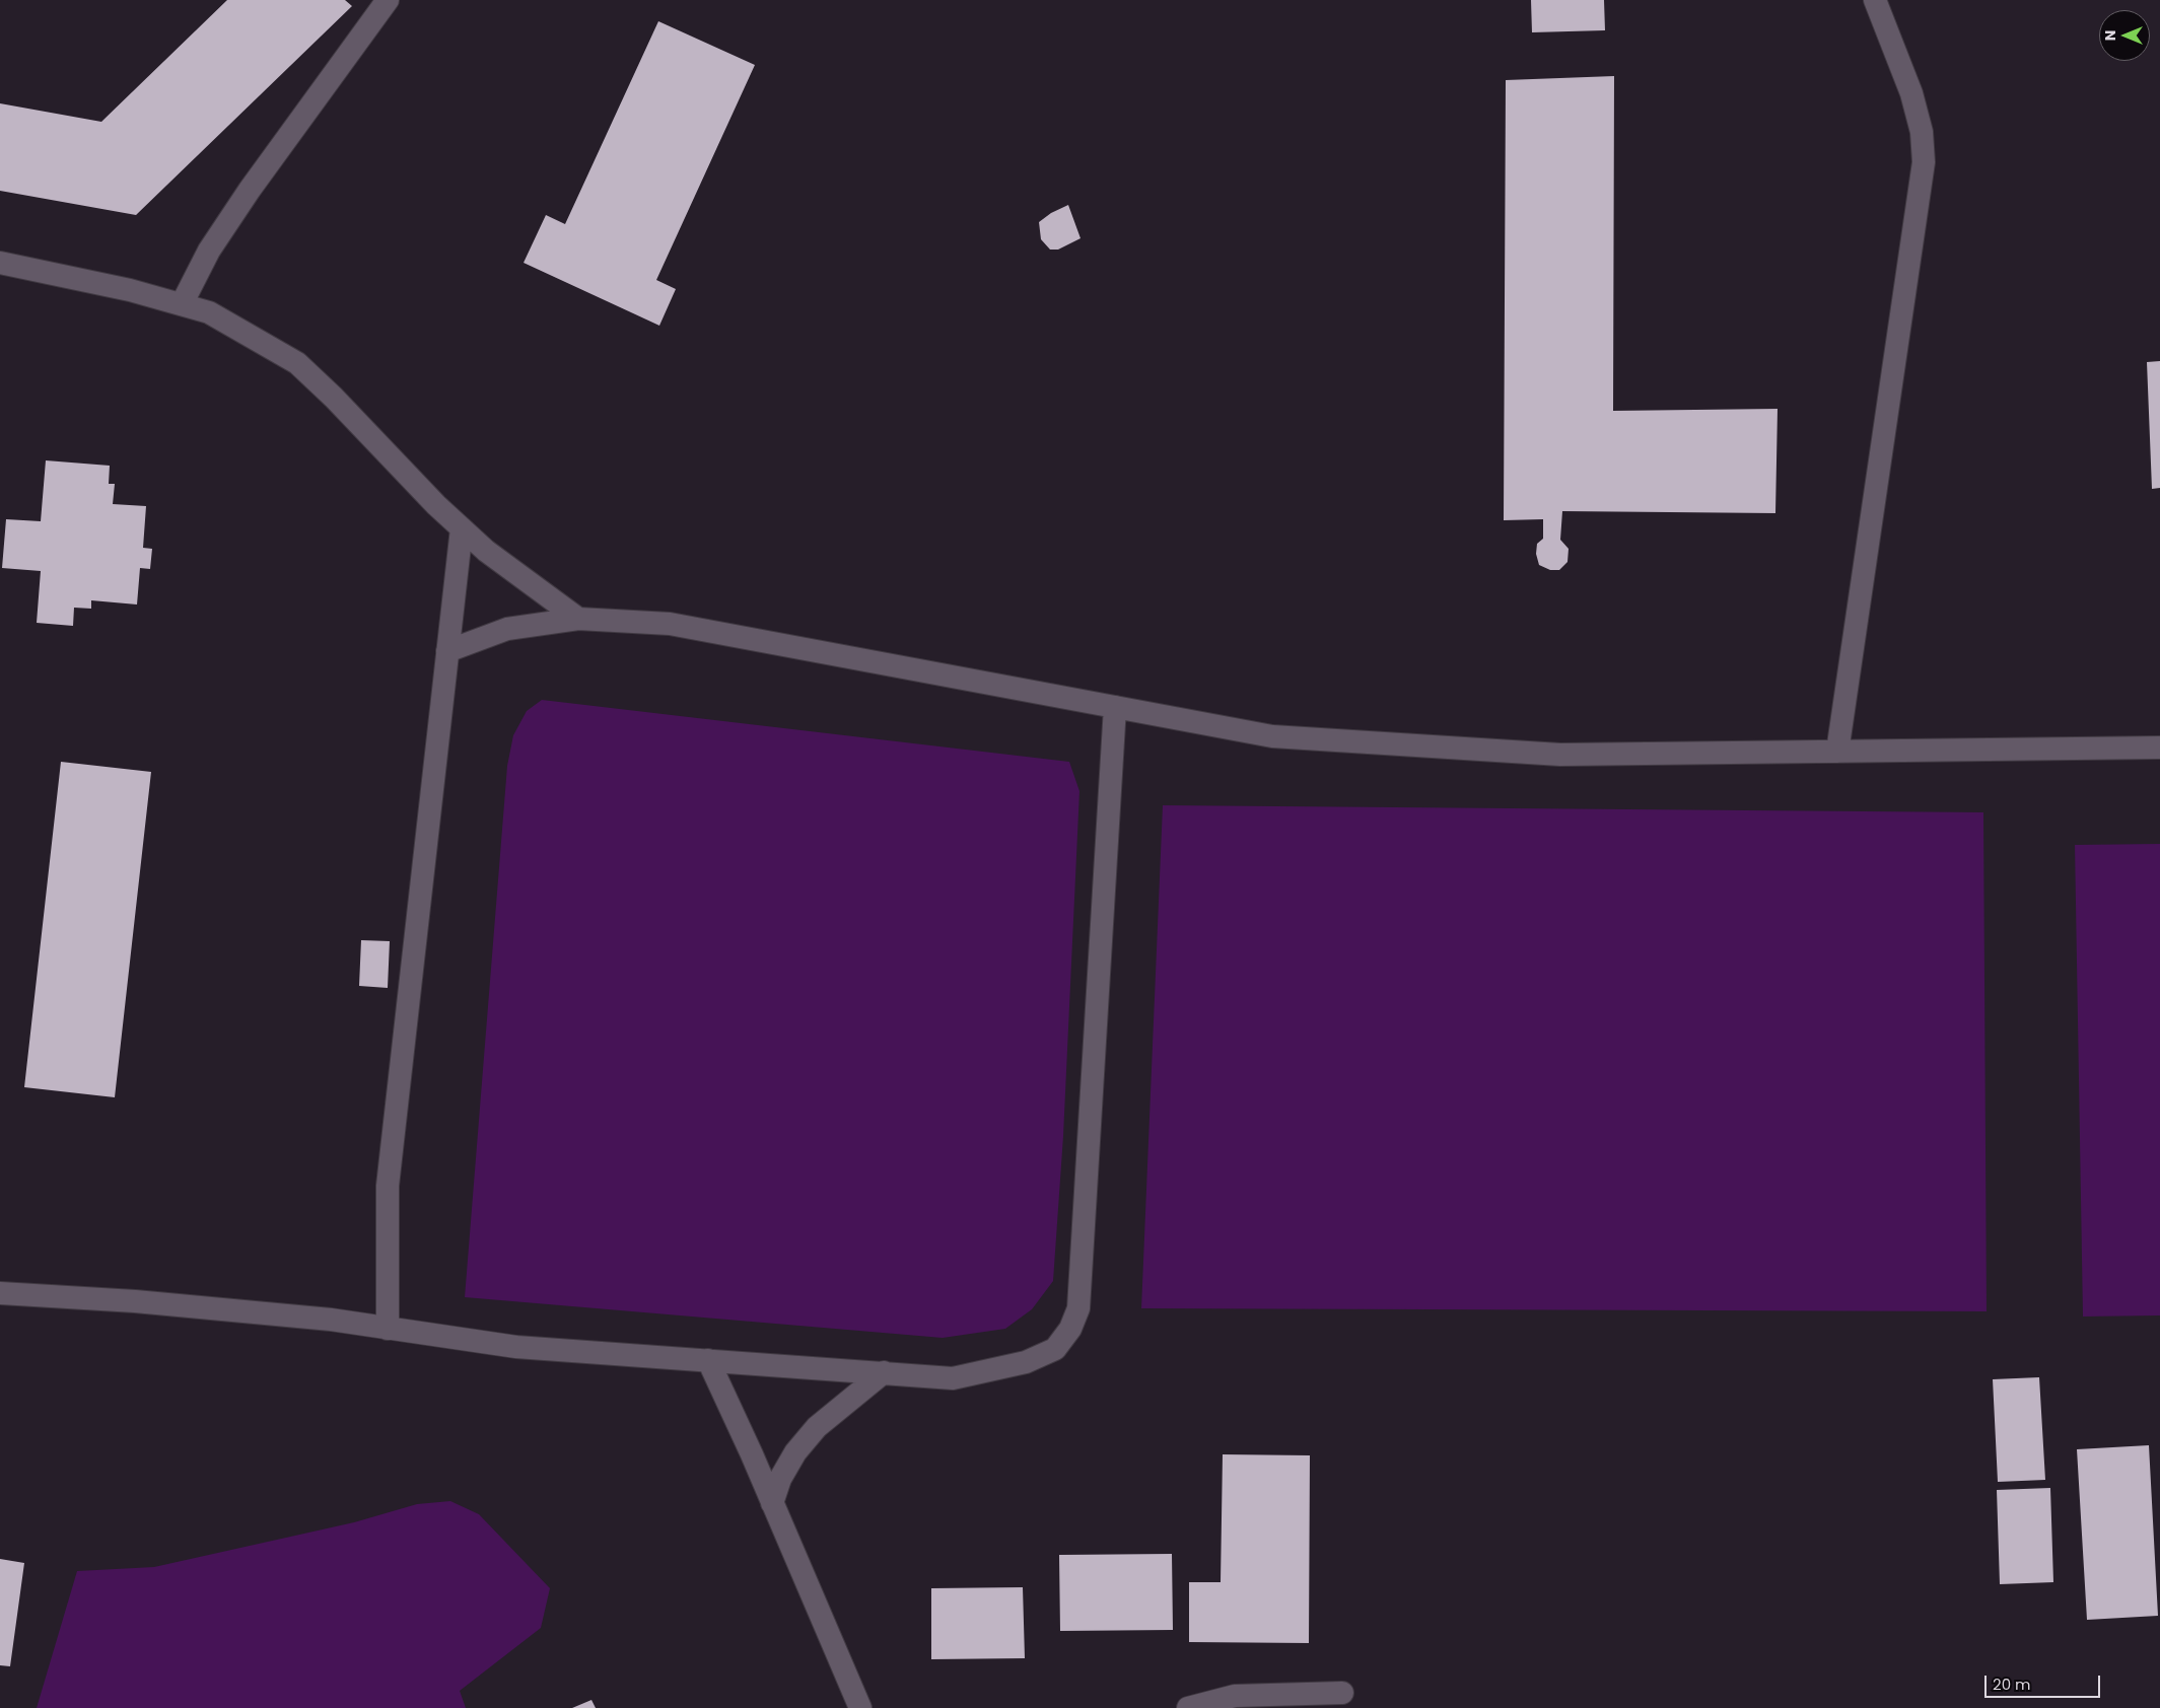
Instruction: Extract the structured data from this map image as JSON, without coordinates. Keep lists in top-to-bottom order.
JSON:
{
  "scale_bar": "20 m",
  "north": "left"
}
